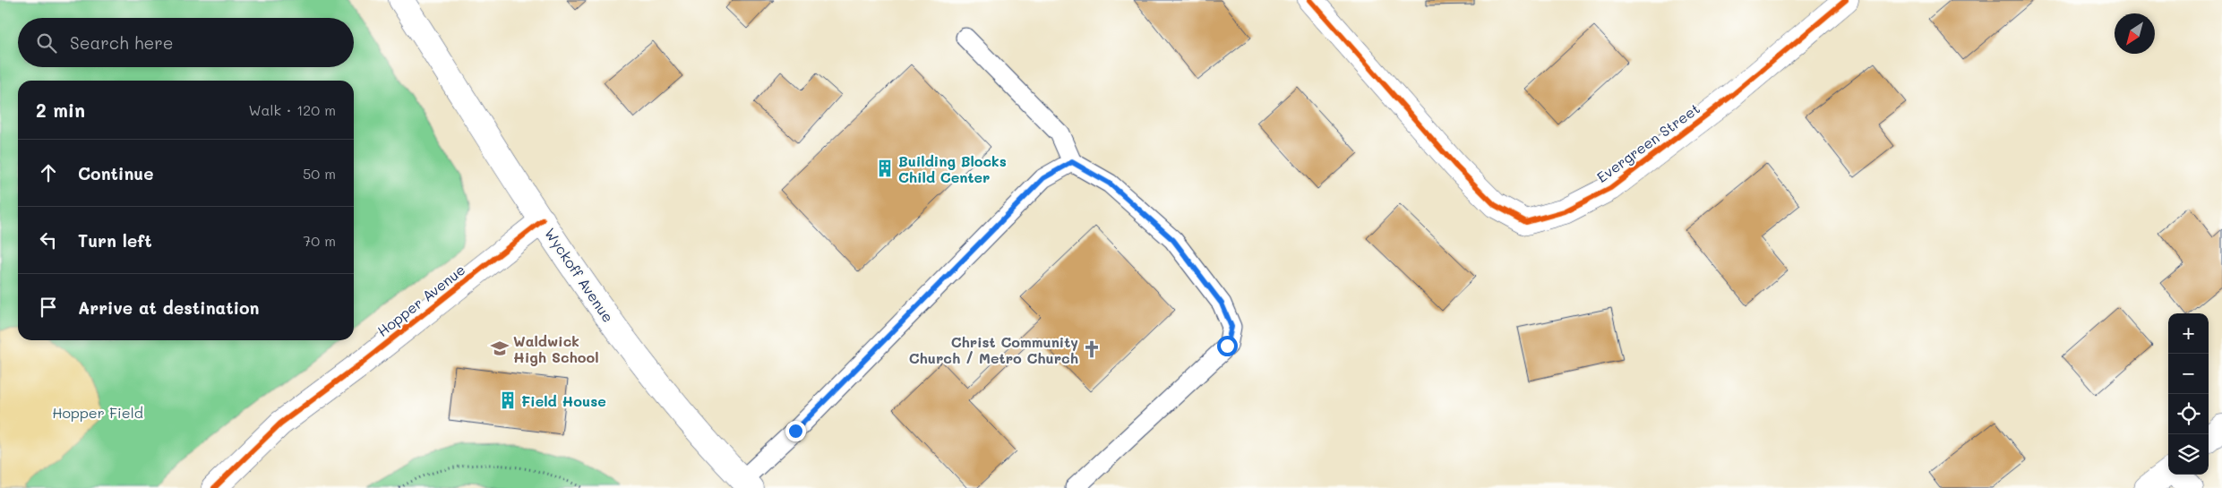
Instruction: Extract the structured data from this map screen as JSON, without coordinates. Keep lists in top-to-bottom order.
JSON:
{
  "streets": {
    "street": ["Evergreen Street", "Wyckoff Avenue", "Hopper Avenue"]
  },
  "crossings": [
    ["Wyckoff Avenue", "Hopper Avenue"]
  ],
  "parks": ["Hopper Field"],
  "places": {
    "building": ["Building Blocks Child Center", "Field House"],
    "school or university": ["Waldwick High School"],
    "church": ["Christ Community Church / Metro Church"]
  },
  "north": "bottom left",
  "page": {
    "search": "Search here",
    "heading": ["2 min", "Walk · 120 m"],
    "list": [
      ["Continue", "50 m"],
      ["Turn left", "70 m"],
      "Arrive at destination"
    ],
    "map_buttons": ["+", "−"]
  }
}
